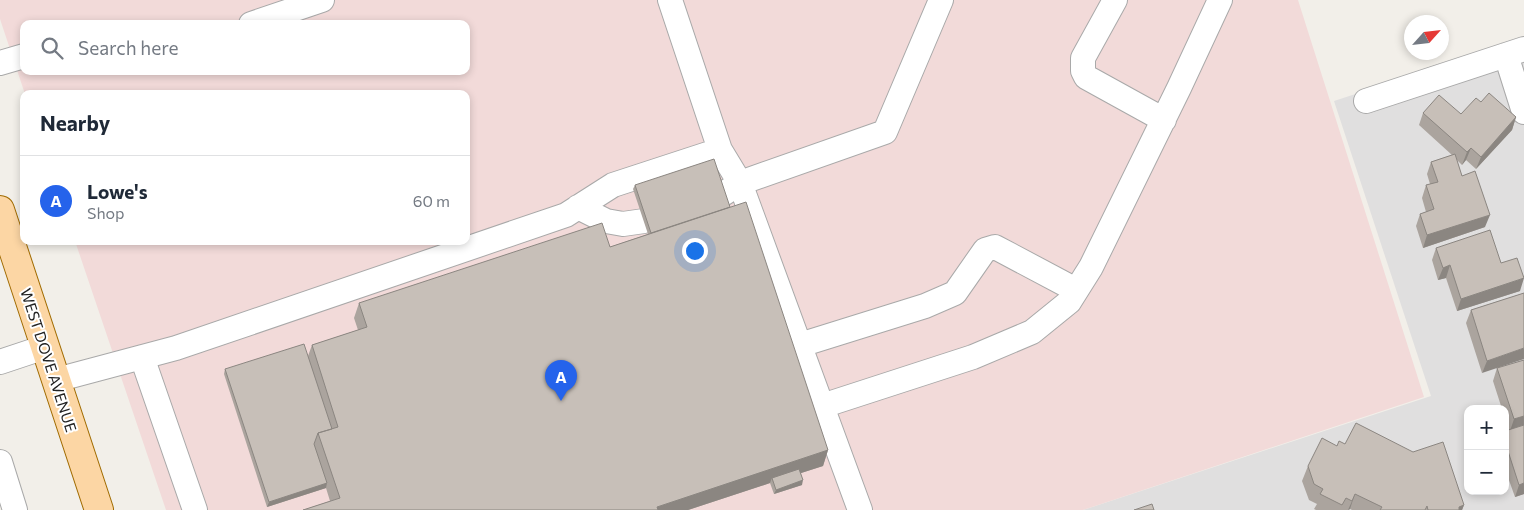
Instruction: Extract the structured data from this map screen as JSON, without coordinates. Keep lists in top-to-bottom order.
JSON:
{
  "streets": {
    "main road": ["WEST DOVE AVENUE"]
  },
  "north": "top right",
  "page": {
    "search": "Search here",
    "heading": "Nearby",
    "list": [
      {
        "mark": "A",
        "name": "Lowe's",
        "note": "Shop",
        "value": "60 m"
      }
    ],
    "pins": "A",
    "map_buttons": ["+", "−"]
  }
}
